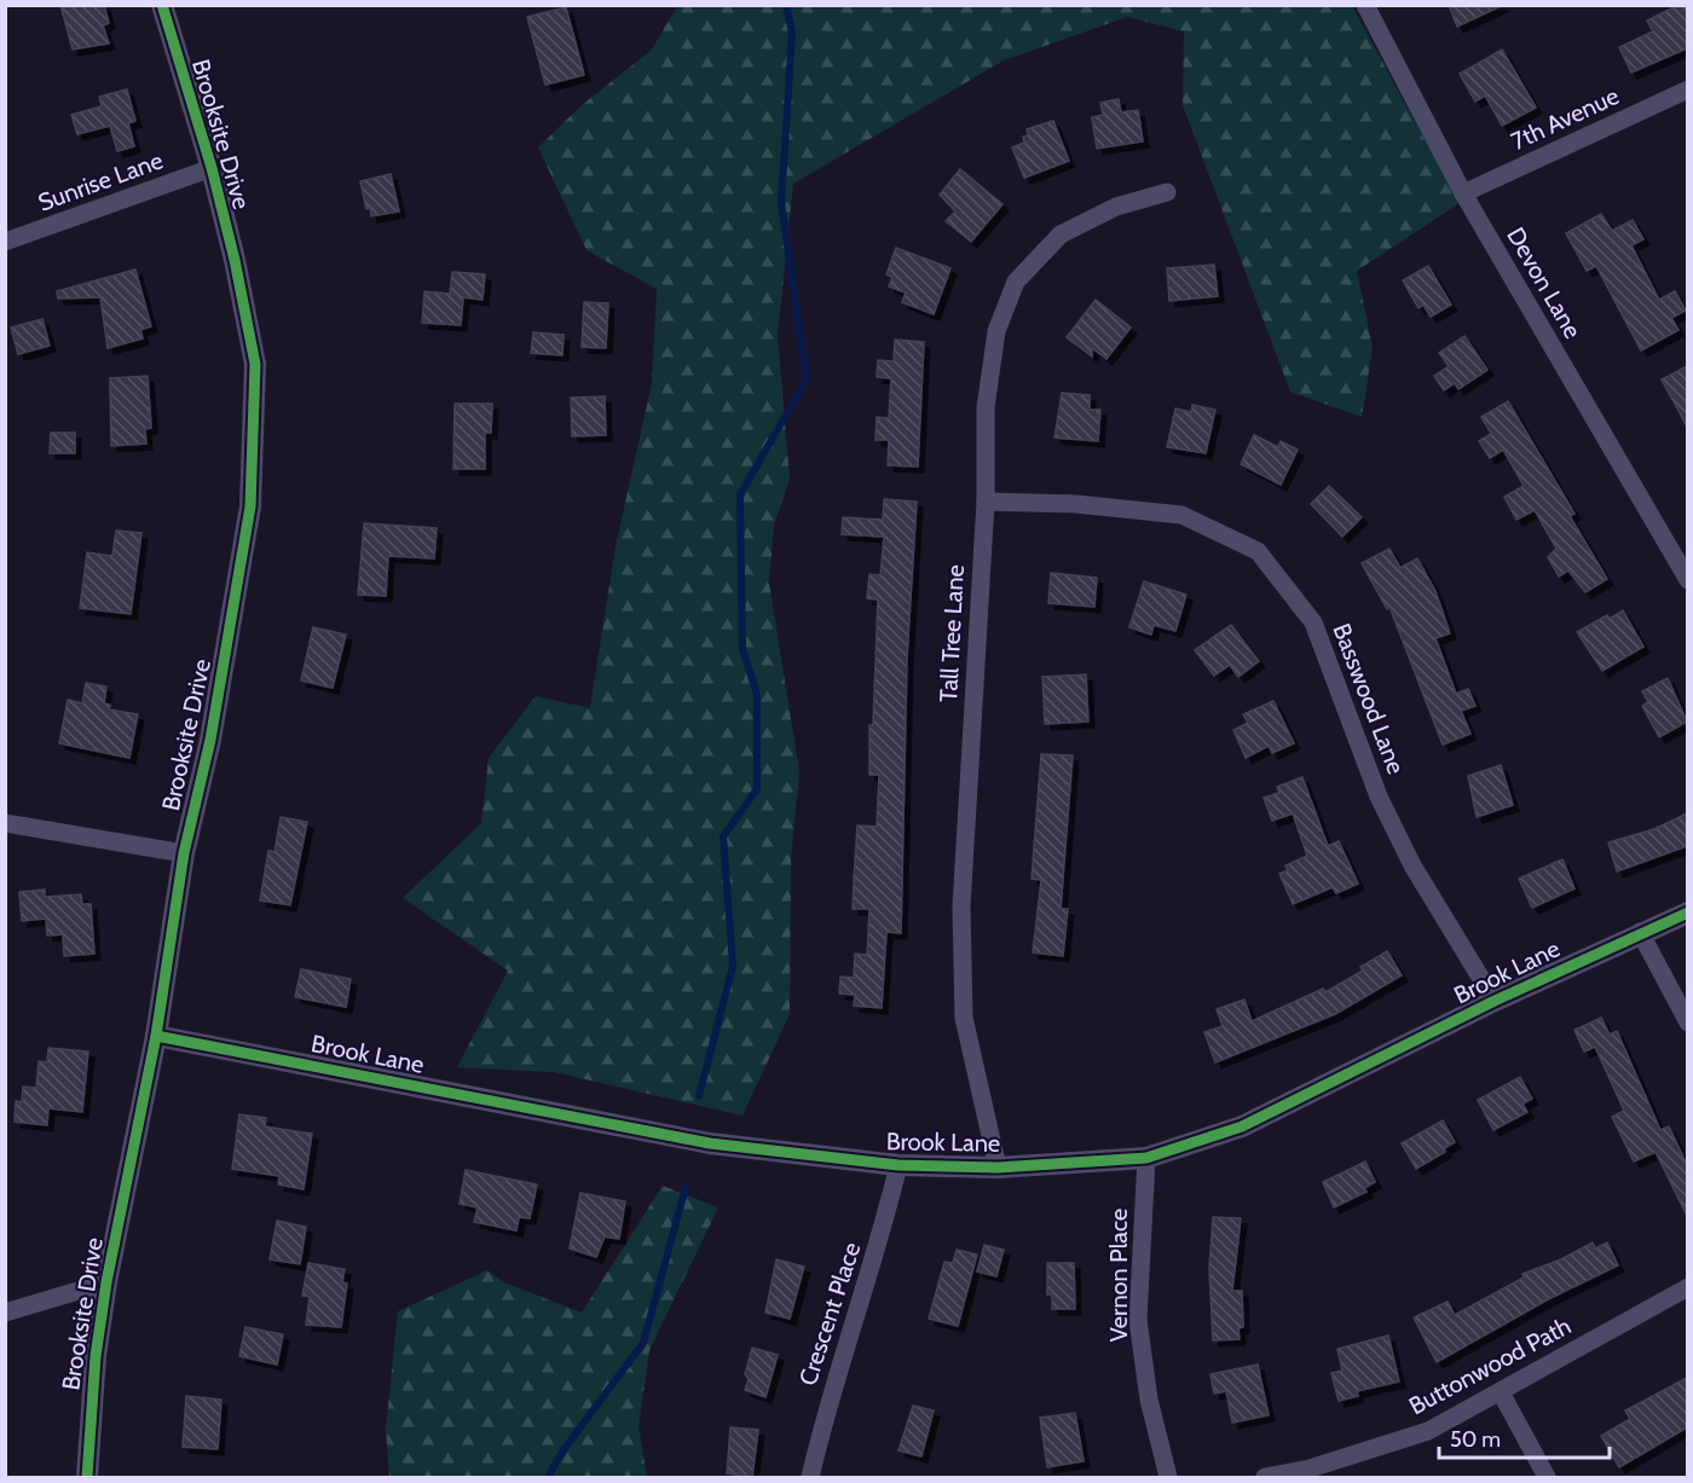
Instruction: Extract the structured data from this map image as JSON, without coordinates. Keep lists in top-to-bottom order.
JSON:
{
  "streets": {
    "street": [
      "7th Avenue",
      "Brooksite Drive",
      "Sunrise Lane",
      "Devon Lane",
      "Tall Tree Lane",
      "Basswood Lane",
      "Brook Lane",
      "Vernon Place",
      "Crescent Place",
      "Buttonwood Path"
    ]
  },
  "crossings": [
    ["7th Avenue", "Devon Lane"],
    ["Brooksite Drive", "Sunrise Lane"],
    ["Brooksite Drive", "Brook Lane"],
    ["Tall Tree Lane", "Basswood Lane"],
    ["Tall Tree Lane", "Brook Lane"],
    ["Basswood Lane", "Brook Lane"],
    ["Brook Lane", "Vernon Place"],
    ["Brook Lane", "Crescent Place"]
  ],
  "scale_bar": "50 m"
}
